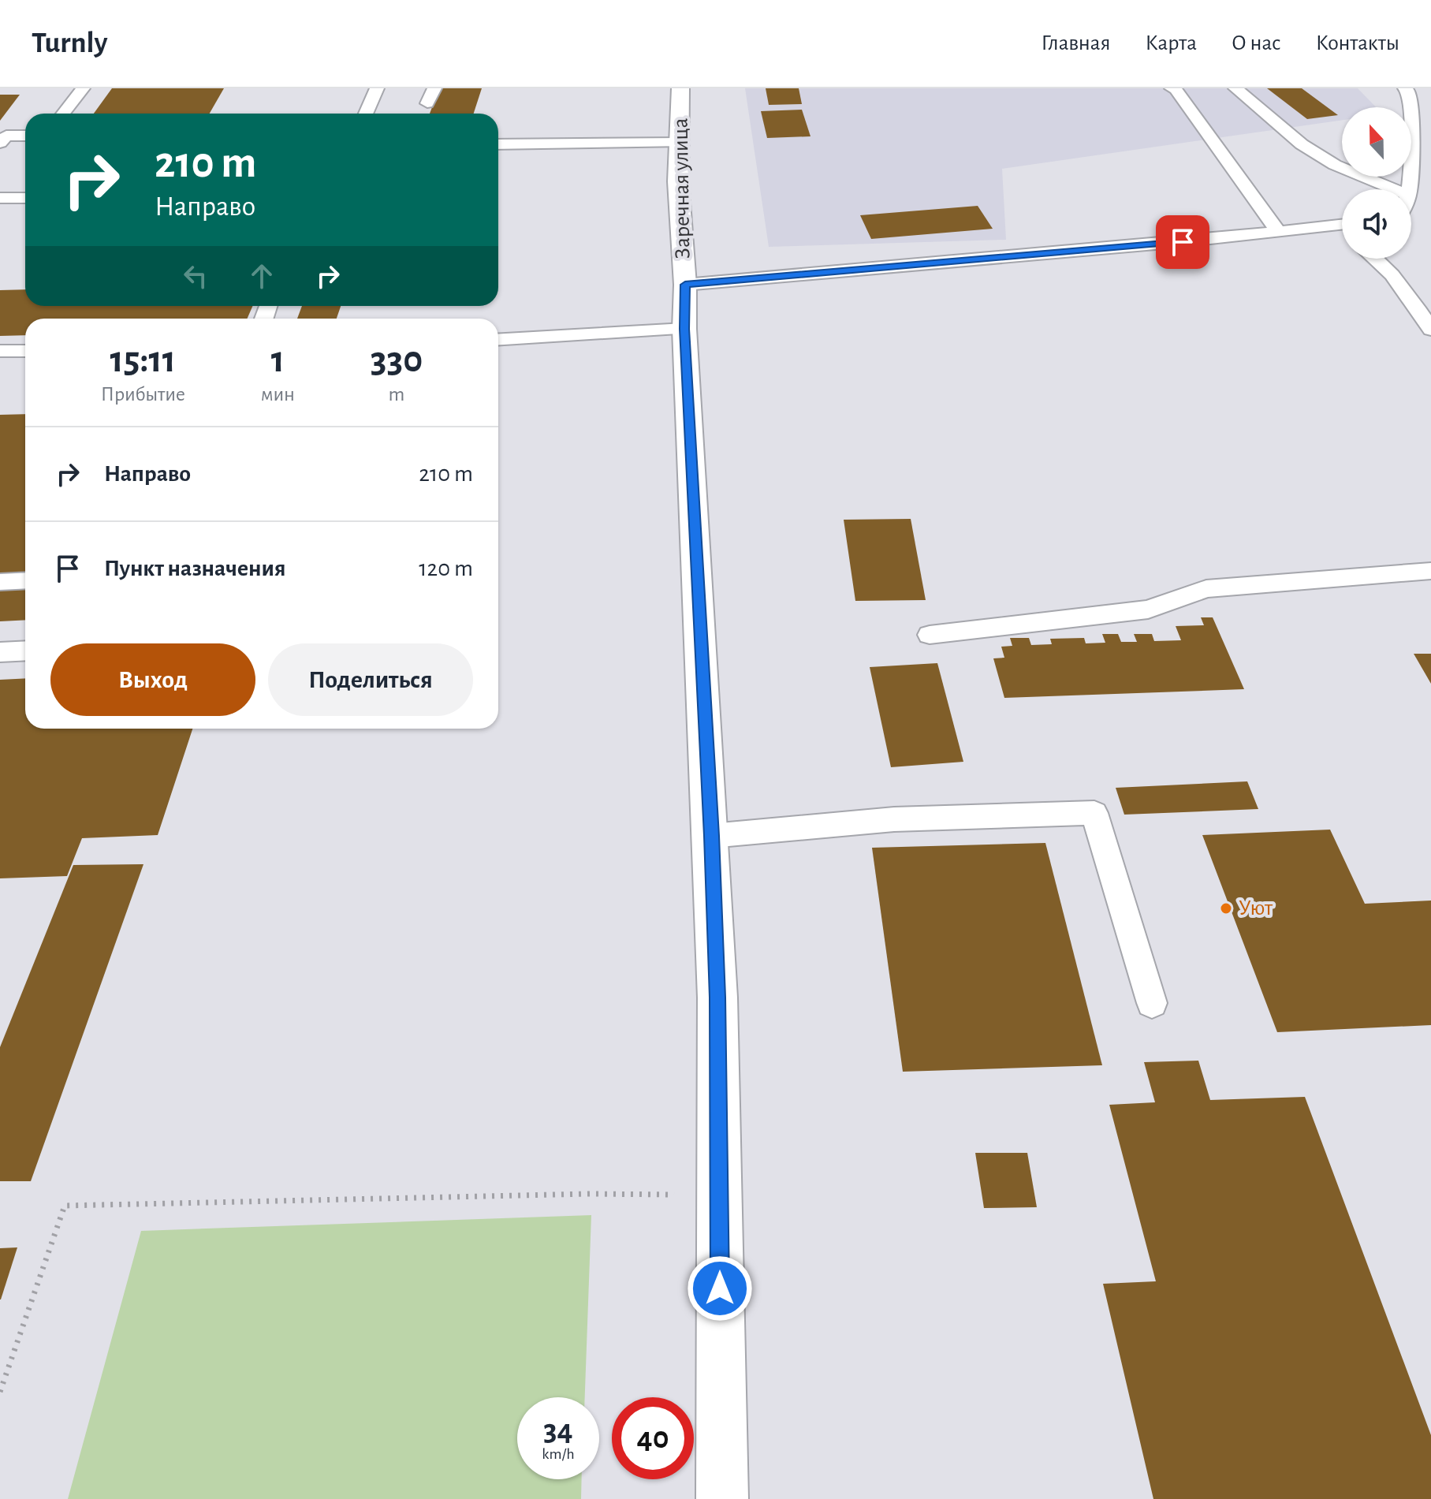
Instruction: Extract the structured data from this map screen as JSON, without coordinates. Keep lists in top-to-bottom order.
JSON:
{
  "streets": {
    "street": ["Заречная улица"]
  },
  "places": ["Уют"],
  "north": "top",
  "page": {
    "header": "Turnly",
    "nav": [
      "Главная",
      "Карта",
      "О нас",
      "Контакты"
    ],
    "turn": ["210 m", "Направо"],
    "eta": [
      "15:11",
      "Прибытие",
      "1",
      "мин",
      "330",
      "m"
    ],
    "list": [
      {
        "name": "Направо",
        "value": "210 m"
      },
      {
        "name": "Пункт назначения",
        "value": "120 m"
      }
    ],
    "buttons": ["Выход", "Поделиться"],
    "speed": "34 km/h",
    "limit": "40"
  }
}
